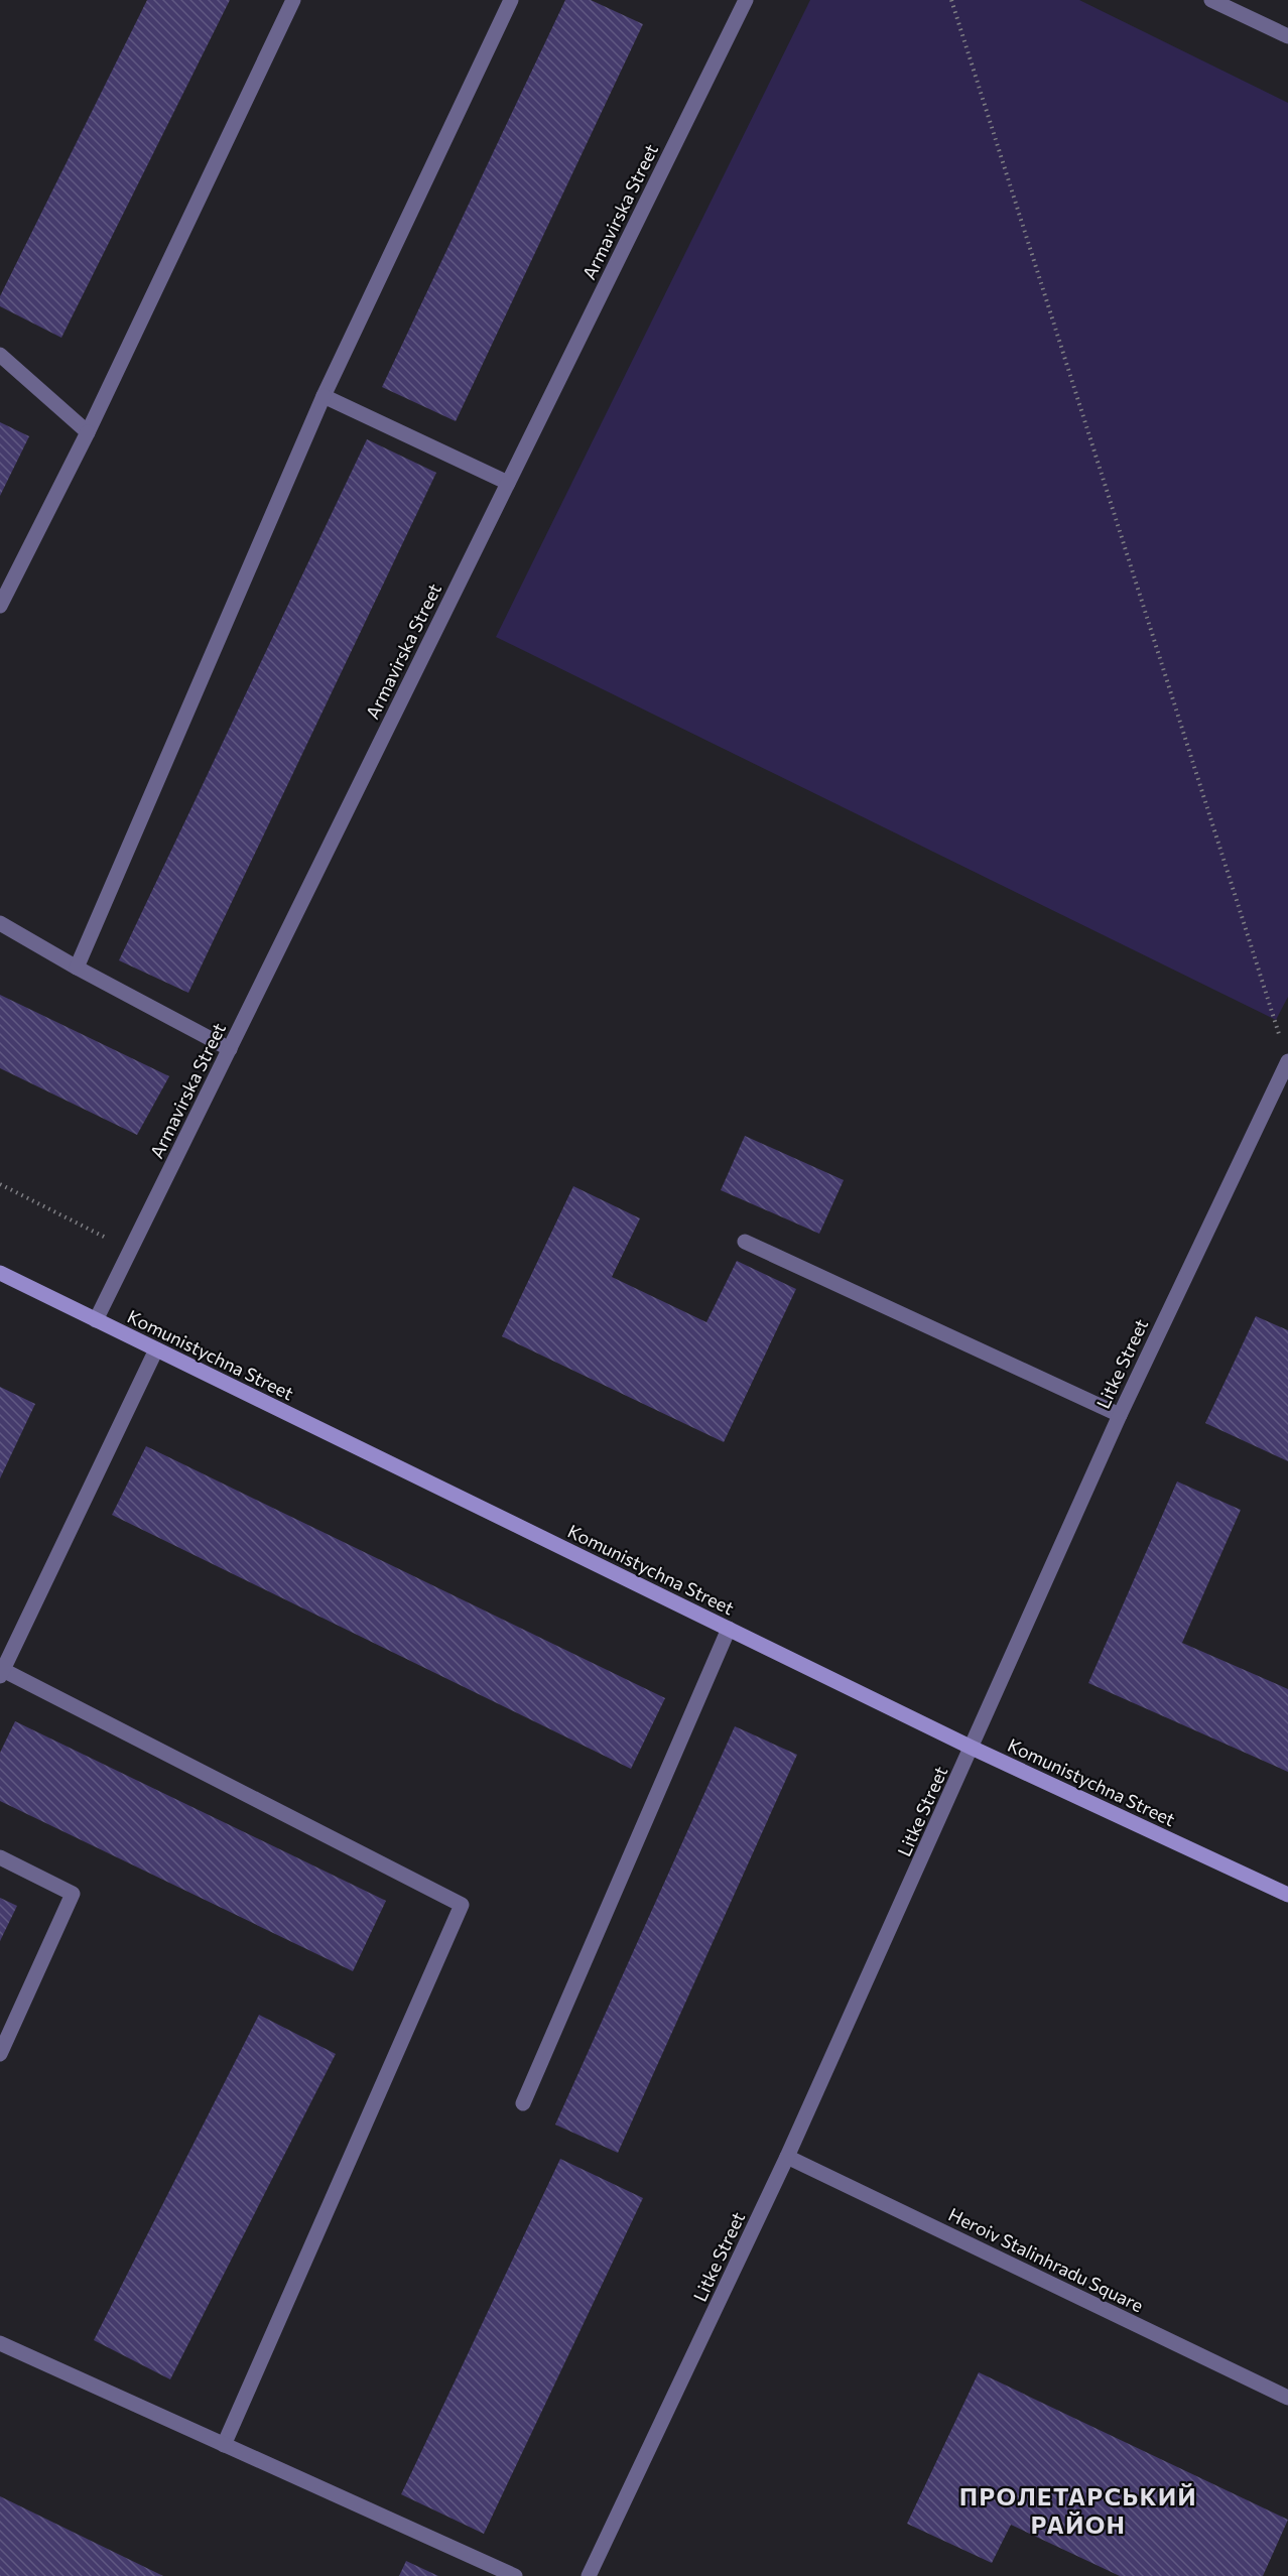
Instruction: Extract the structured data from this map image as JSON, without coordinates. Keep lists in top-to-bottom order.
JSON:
{
  "streets": {
    "street": [
      "Armavirska Street",
      "Komunistychna Street",
      "Litke Street",
      "Heroiv Stalinhradu Square"
    ]
  },
  "crossings": [
    ["Armavirska Street", "Komunistychna Street"],
    ["Komunistychna Street", "Litke Street"],
    ["Litke Street", "Heroiv Stalinhradu Square"]
  ],
  "districts": ["ПРОЛЕТАРСЬКИЙ РАЙОН"]
}
